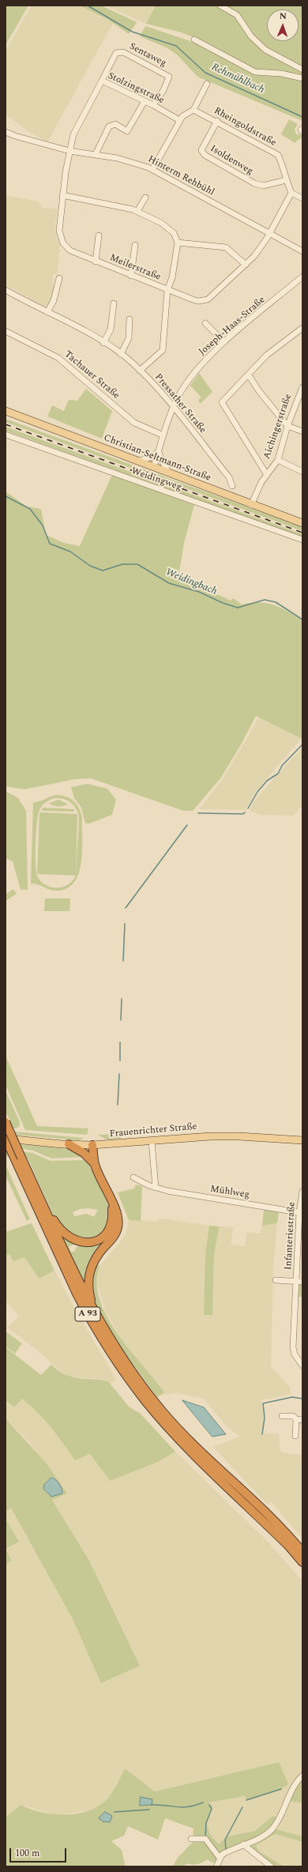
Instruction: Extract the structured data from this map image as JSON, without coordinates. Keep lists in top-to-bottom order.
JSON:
{
  "streets": {
    "highway": ["A 93"],
    "main road": ["Christian-Seltmann-Straße", "Frauenrichter Straße"],
    "street": [
      "Sentaweg",
      "Stolzingstraße",
      "Rheingoldstraße",
      "Isoldenweg",
      "Hinterm Rehbühl",
      "Meilerstraße",
      "Joseph-Haas-Straße",
      "Tachauer Straße",
      "Pressather Straße",
      "Aichingerstraße",
      "Weidingweg",
      "Mühlweg",
      "Infanteriestraße"
    ]
  },
  "crossings": [
    ["Sentaweg", "Stolzingstraße"],
    ["Stolzingstraße", "Hinterm Rehbühl"],
    ["Stolzingstraße", "Meilerstraße"],
    ["Rheingoldstraße", "Isoldenweg"],
    ["Hinterm Rehbühl", "Meilerstraße"],
    ["Joseph-Haas-Straße", "Tachauer Straße"],
    ["Joseph-Haas-Straße", "Pressather Straße"],
    ["Joseph-Haas-Straße", "Christian-Seltmann-Straße"],
    ["Aichingerstraße", "Christian-Seltmann-Straße"],
    ["Frauenrichter Straße", "A 93"],
    ["Mühlweg", "Infanteriestraße"]
  ],
  "water": ["Rehmühlbach", "Weidingbach"],
  "scale_bar": "100 m",
  "north": "top"
}
